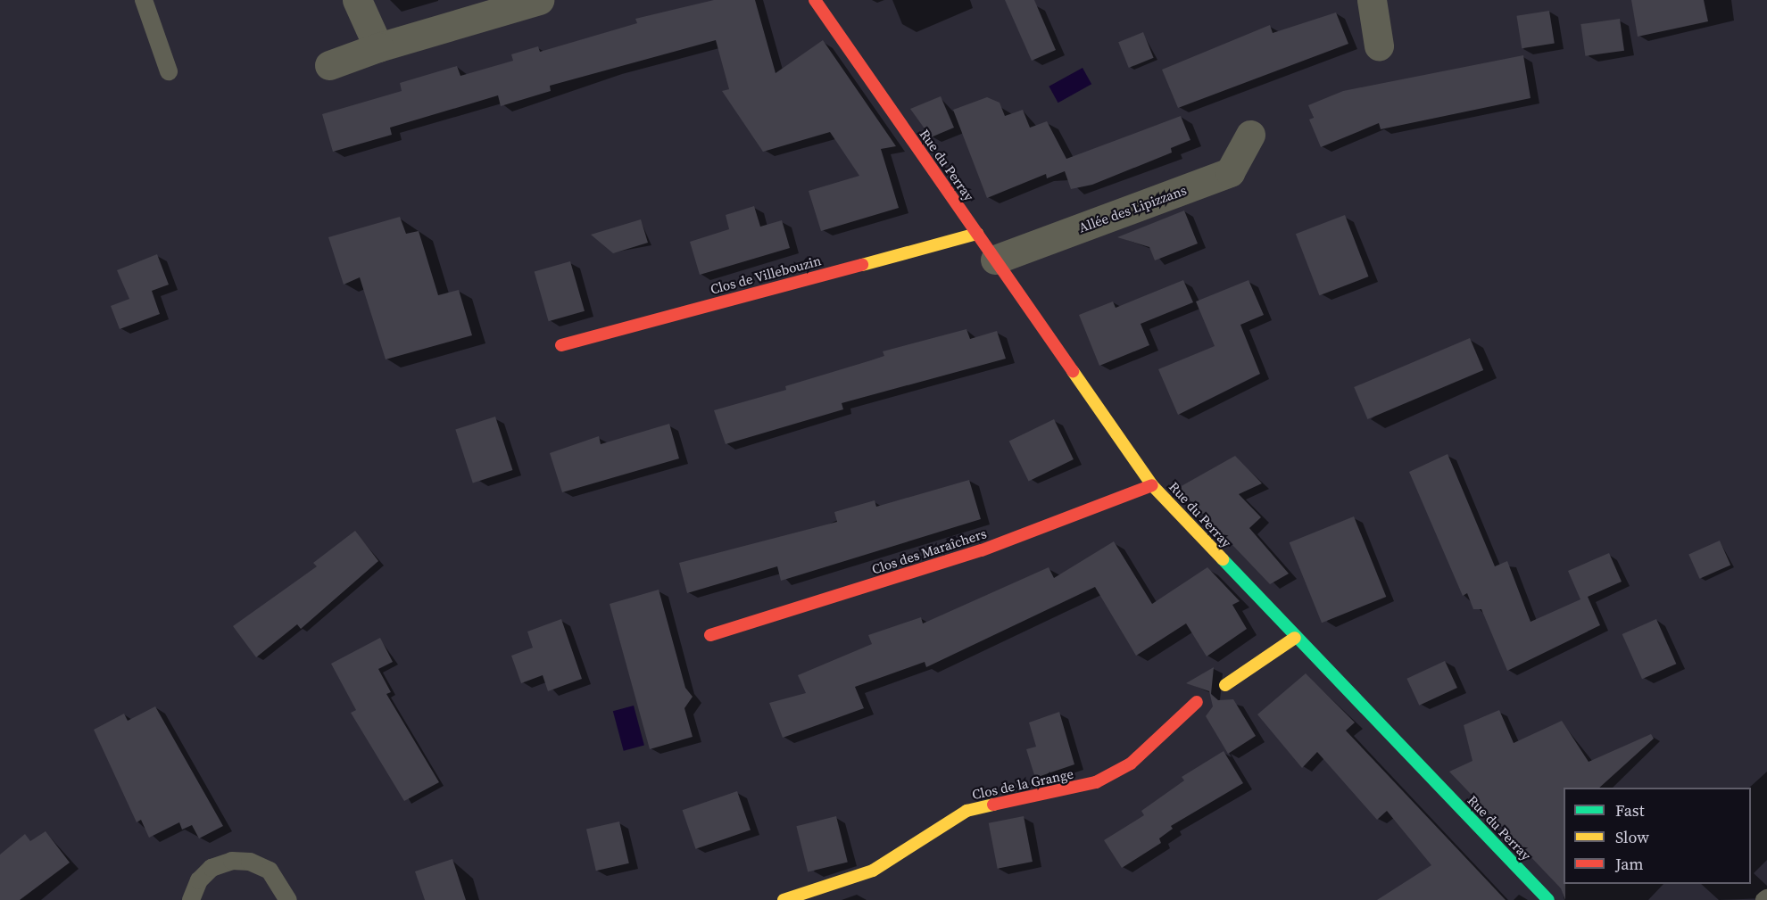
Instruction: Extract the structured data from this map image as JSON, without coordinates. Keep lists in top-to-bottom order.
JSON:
{
  "streets": {
    "street": [
      "Rue du Perray",
      "Allée des Lipizzans",
      "Clos de Villebouzin",
      "Clos des Maraîchers",
      "Clos de la Grange"
    ]
  },
  "crossings": [
    ["Rue du Perray", "Allée des Lipizzans"],
    ["Rue du Perray", "Clos de Villebouzin"],
    ["Rue du Perray", "Clos des Maraîchers"]
  ],
  "legend": ["Fast", "Slow", "Jam"]
}
